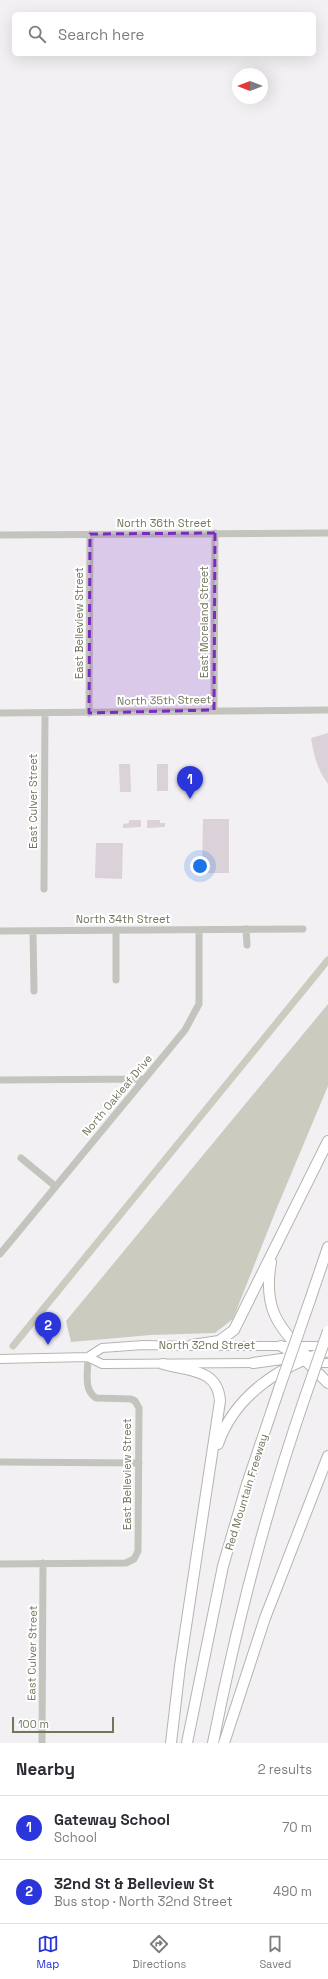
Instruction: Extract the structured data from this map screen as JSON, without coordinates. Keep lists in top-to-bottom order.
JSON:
{
  "streets": {
    "highway": ["Red Mountain Freeway"],
    "main road": ["North 32nd Street"],
    "street": [
      "North 36th Street",
      "East Moreland Street",
      "East Belleview Street",
      "North 35th Street",
      "East Culver Street",
      "North 34th Street",
      "North Oakleaf Drive"
    ]
  },
  "crossings": [
    ["North 36th Street", "East Moreland Street"],
    ["North 36th Street", "East Belleview Street"],
    ["East Moreland Street", "North 35th Street"],
    ["East Belleview Street", "North 35th Street"],
    ["East Belleview Street", "East Culver Street"],
    ["East Belleview Street", "North 32nd Street"],
    ["North 35th Street", "East Culver Street"],
    ["North 34th Street", "North Oakleaf Drive"]
  ],
  "scale_bar": "100 m",
  "north": "left",
  "page": {
    "search": "Search here",
    "pins": ["1", "2"],
    "scale": "100 m",
    "heading": ["Nearby", "2 results"],
    "list": [
      {
        "mark": "1",
        "name": "Gateway School",
        "note": "School",
        "value": "70 m"
      },
      {
        "mark": "2",
        "name": "32nd St & Belleview St",
        "note": "Bus stop · North 32nd Street",
        "value": "490 m"
      }
    ],
    "nav": ["Map", "Directions", "Saved"]
  }
}
